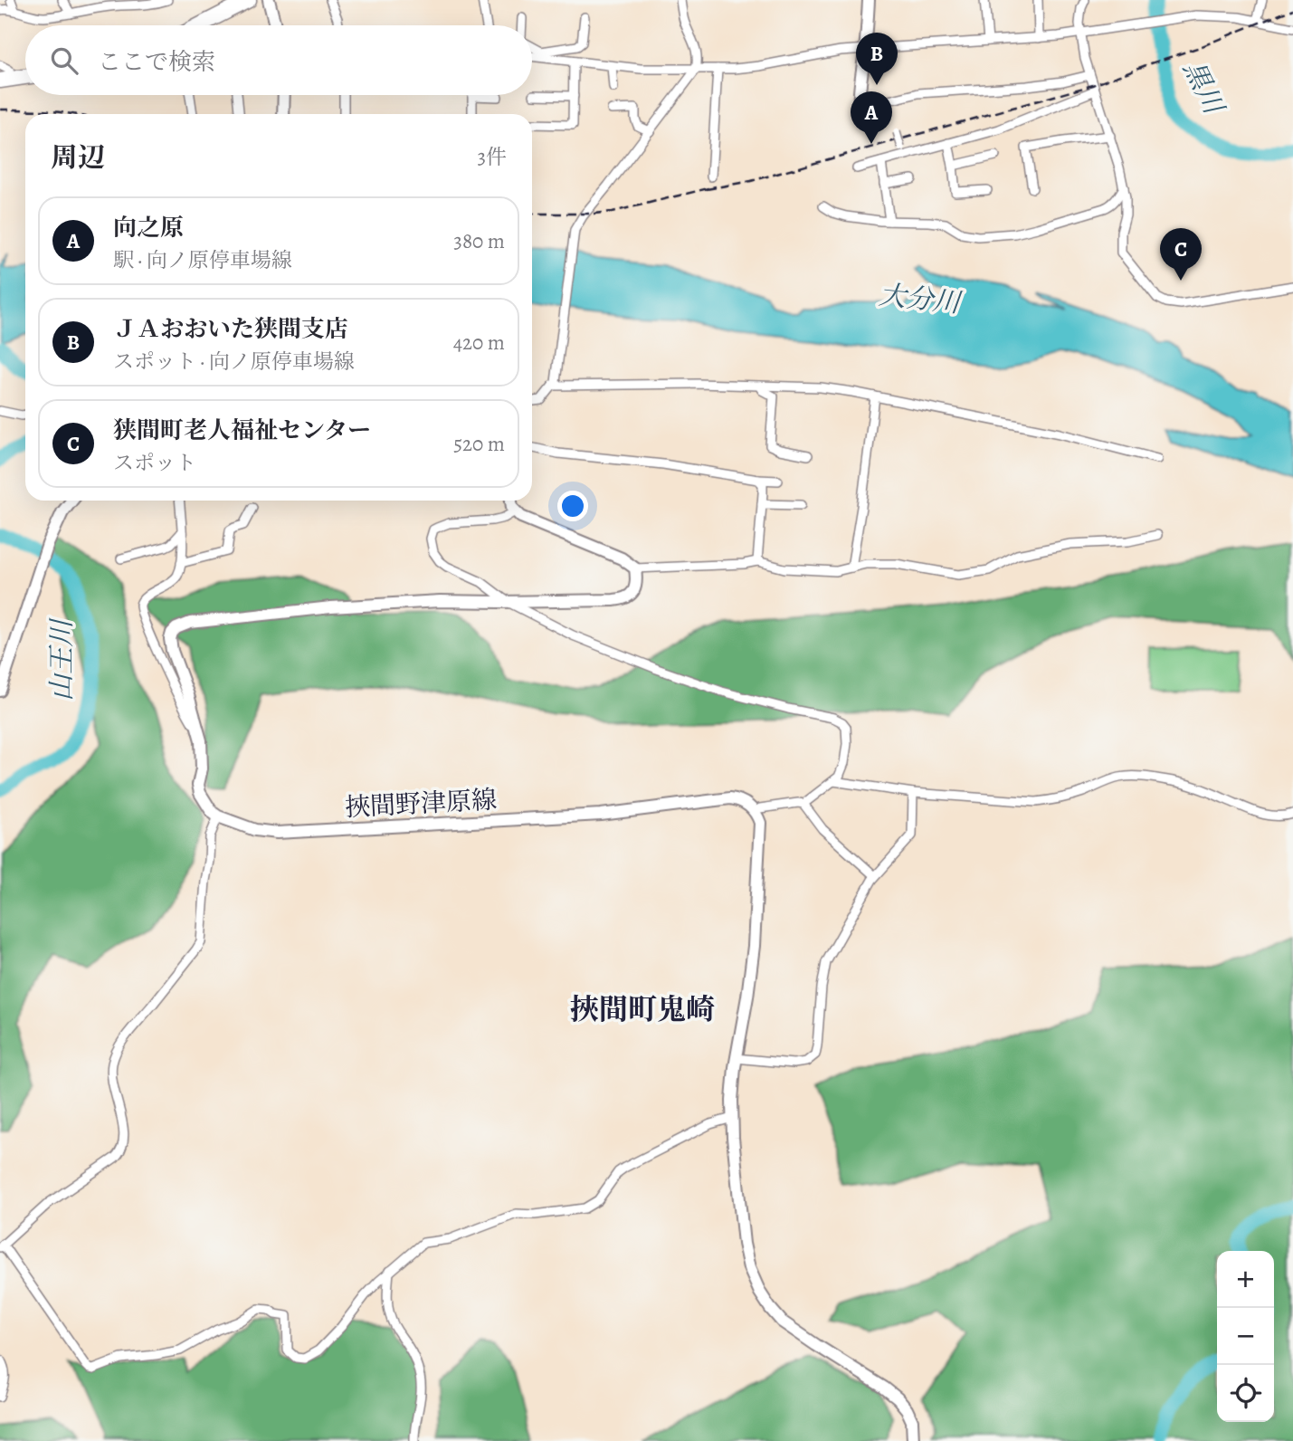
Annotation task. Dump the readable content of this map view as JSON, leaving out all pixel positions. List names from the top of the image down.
{
  "streets": {
    "main road": ["挾間野津原線"]
  },
  "districts": ["挾間町鬼崎"],
  "water": ["黒川", "大分川", "山王川"],
  "page": {
    "search": "ここで検索",
    "pins": ["B", "A", "C"],
    "heading": ["周辺", "3件"],
    "list": [
      {
        "mark": "A",
        "name": "向之原",
        "note": "駅 · 向ノ原停車場線",
        "value": "380 m"
      },
      {
        "mark": "B",
        "name": "ＪＡおおいた狭間支店",
        "note": "スポット · 向ノ原停車場線",
        "value": "420 m"
      },
      {
        "mark": "C",
        "name": "狭間町老人福祉センター",
        "note": "スポット",
        "value": "520 m"
      }
    ],
    "map_buttons": ["+", "−"]
  }
}
